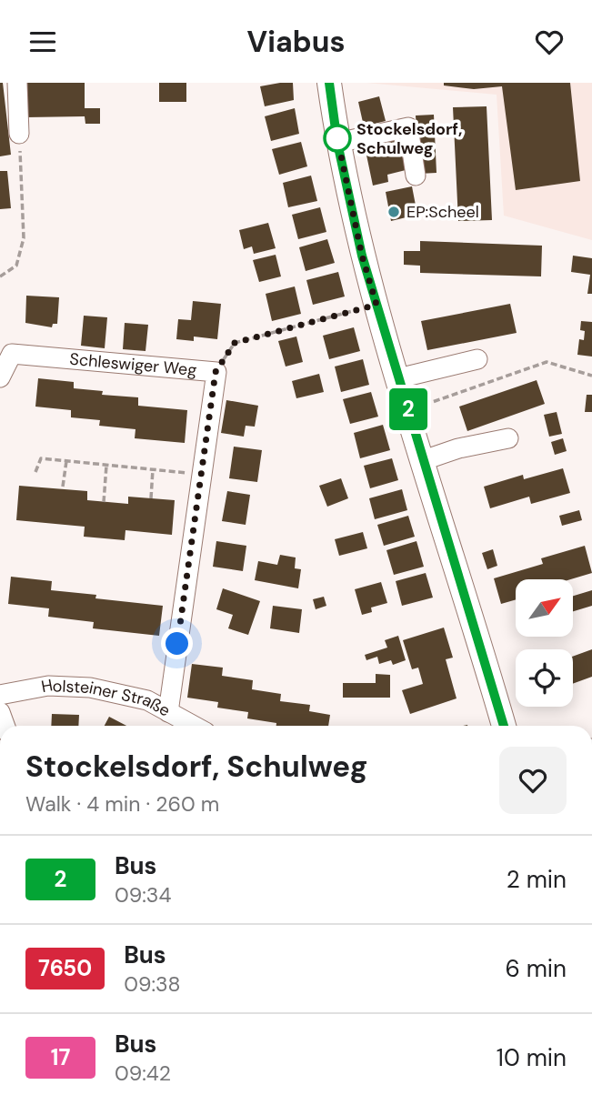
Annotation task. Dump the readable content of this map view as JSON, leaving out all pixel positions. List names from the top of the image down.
{
  "streets": {
    "street": ["Schleswiger Weg", "Holsteiner Straße"]
  },
  "crossings": [
    ["Schleswiger Weg", "Holsteiner Straße"]
  ],
  "places": ["Stockelsdorf, Schulweg", "EP:Scheel"],
  "lines": ["bus line 2"],
  "north": "top right",
  "page": {
    "header": "Viabus",
    "on_map": "2",
    "heading": ["Stockelsdorf, Schulweg", "Walk · 4 min · 260 m"],
    "list": [
      {
        "mark": "2",
        "name": "Bus",
        "note": "09:34",
        "value": "2 min"
      },
      {
        "mark": "7650",
        "name": "Bus",
        "note": "09:38",
        "value": "6 min"
      },
      {
        "mark": "17",
        "name": "Bus",
        "note": "09:42",
        "value": "10 min"
      }
    ]
  }
}
